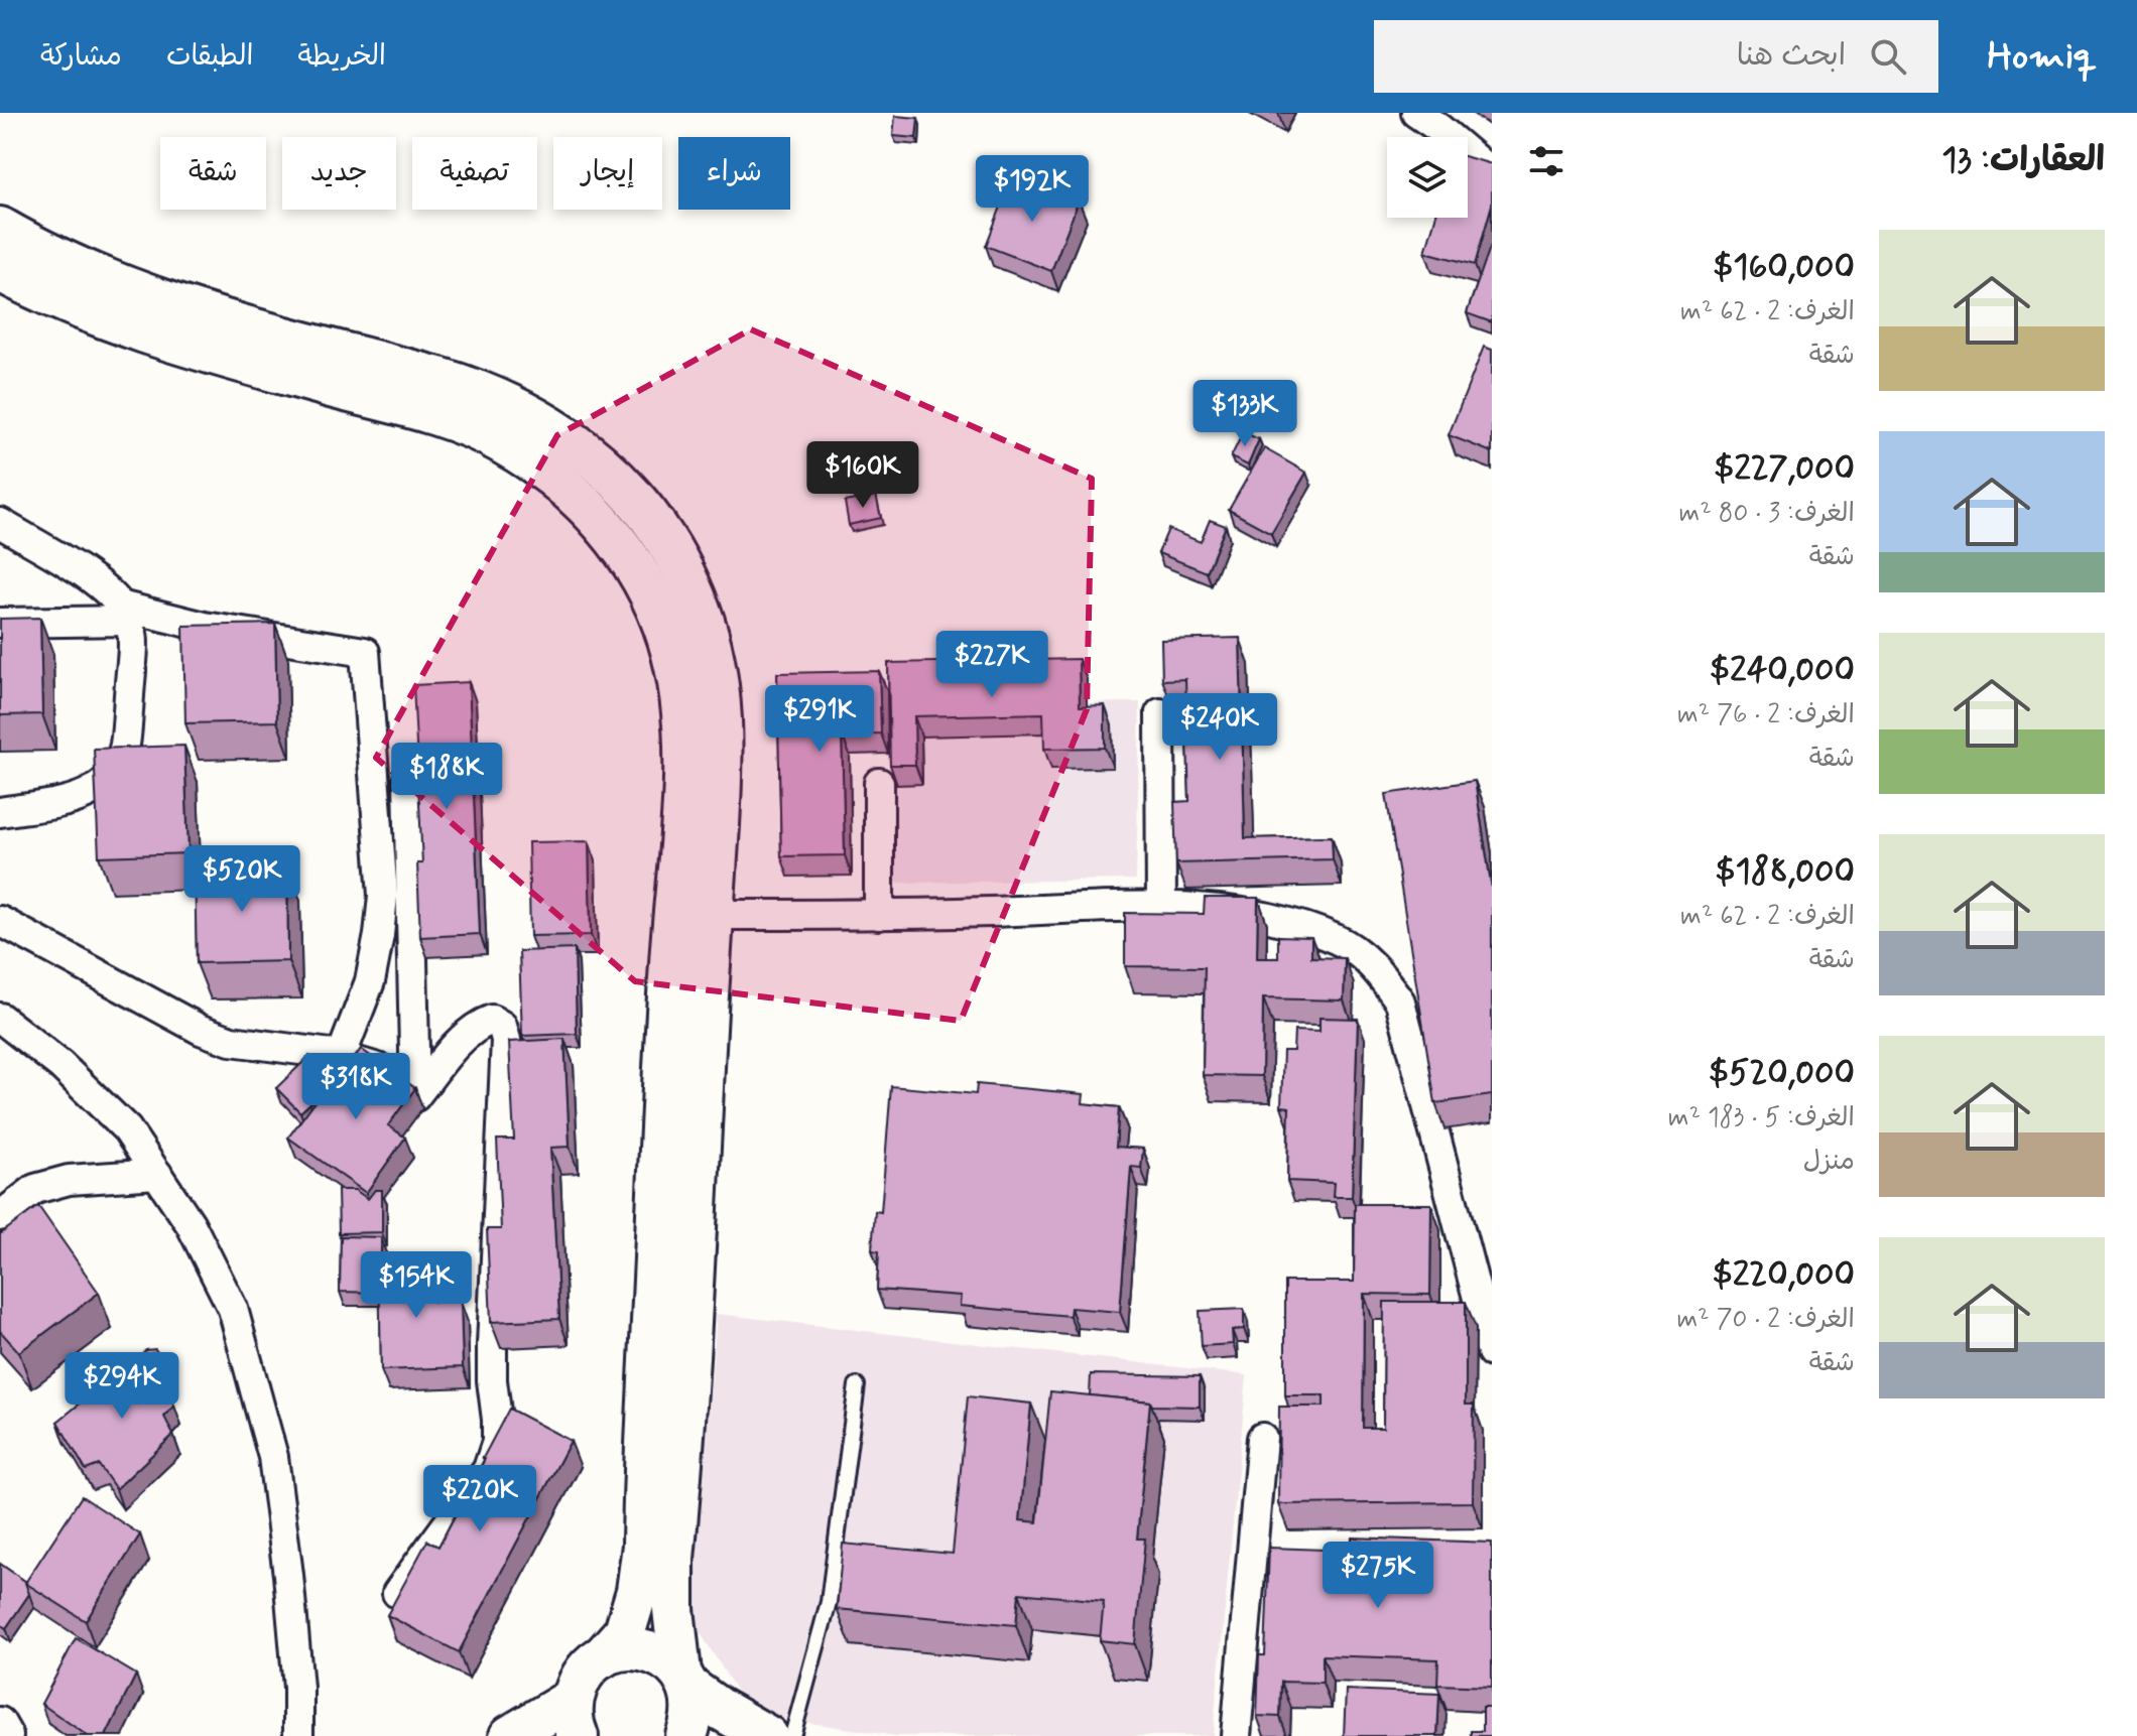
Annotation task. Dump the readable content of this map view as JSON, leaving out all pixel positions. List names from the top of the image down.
{
  "page": {
    "header": "Homiq",
    "search": "ابحث هنا",
    "nav": ["الخريطة", "الطبقات", "مشاركة"],
    "heading": "العقارات: 13",
    "chip": [
      "شراء",
      "إيجار",
      "تصفية",
      "جديد",
      "شقة"
    ],
    "price": [
      "$192K",
      "$133K",
      "$160K",
      "$227K",
      "$291K",
      "$240K",
      "$188K",
      "$520K",
      "$318K",
      "$154K",
      "$294K",
      "$220K",
      "$275K"
    ],
    "list": [
      {
        "name": "$160,000",
        "note": "الغرف: 2 · 62 m² · شقة"
      },
      {
        "name": "$227,000",
        "note": "الغرف: 3 · 80 m² · شقة"
      },
      {
        "name": "$240,000",
        "note": "الغرف: 2 · 76 m² · شقة"
      },
      {
        "name": "$188,000",
        "note": "الغرف: 2 · 62 m² · شقة"
      },
      {
        "name": "$520,000",
        "note": "الغرف: 5 · 183 m² · منزل"
      },
      {
        "name": "$220,000",
        "note": "الغرف: 2 · 70 m² · شقة"
      }
    ]
  }
}
